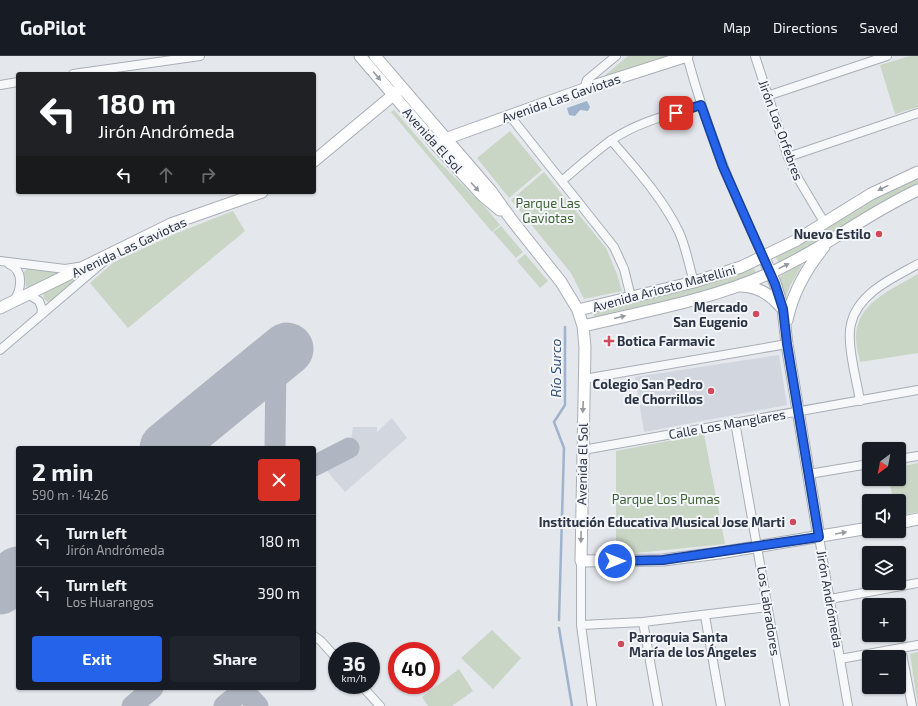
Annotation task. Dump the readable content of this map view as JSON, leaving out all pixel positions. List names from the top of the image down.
{
  "streets": {
    "street": [
      "Avenida Las Gaviotas",
      "Jirón Los Orfebres",
      "Avenida El Sol",
      "Avenida Ariosto Matellini",
      "Calle Los Manglares",
      "Jirón Andrómeda",
      "Los Labradores"
    ]
  },
  "crossings": [
    ["Avenida Las Gaviotas", "Avenida El Sol"],
    ["Avenida Las Gaviotas", "Jirón Andrómeda"],
    ["Jirón Los Orfebres", "Avenida Ariosto Matellini"],
    ["Avenida El Sol", "Avenida Ariosto Matellini"],
    ["Avenida El Sol", "Calle Los Manglares"],
    ["Avenida Ariosto Matellini", "Jirón Andrómeda"],
    ["Calle Los Manglares", "Jirón Andrómeda"],
    ["Calle Los Manglares", "Los Labradores"]
  ],
  "water": ["Río Surco"],
  "parks": ["Parque Las Gaviotas", "Parque Los Pumas"],
  "places": {
    "other": [
      "Nuevo Estilo",
      "Mercado San Eugenio",
      "Colegio San Pedro de Chorrillos",
      "Institución Educativa Musical Jose Marti",
      "Parroquia Santa María de los Ángeles"
    ],
    "health": ["Botica Farmavic"]
  },
  "north": "bottom left",
  "page": {
    "header": "GoPilot",
    "nav": ["Map", "Directions", "Saved"],
    "turn": ["180 m", "Jirón Andrómeda"],
    "map_buttons": ["+", "−"],
    "heading": ["2 min", "590 m · 14:26"],
    "list": [
      {
        "name": "Turn left",
        "note": "Jirón Andrómeda",
        "value": "180 m"
      },
      {
        "name": "Turn left",
        "note": "Los Huarangos",
        "value": "390 m"
      }
    ],
    "buttons": ["Exit", "Share"],
    "speed": "36 km/h",
    "limit": "40"
  }
}
